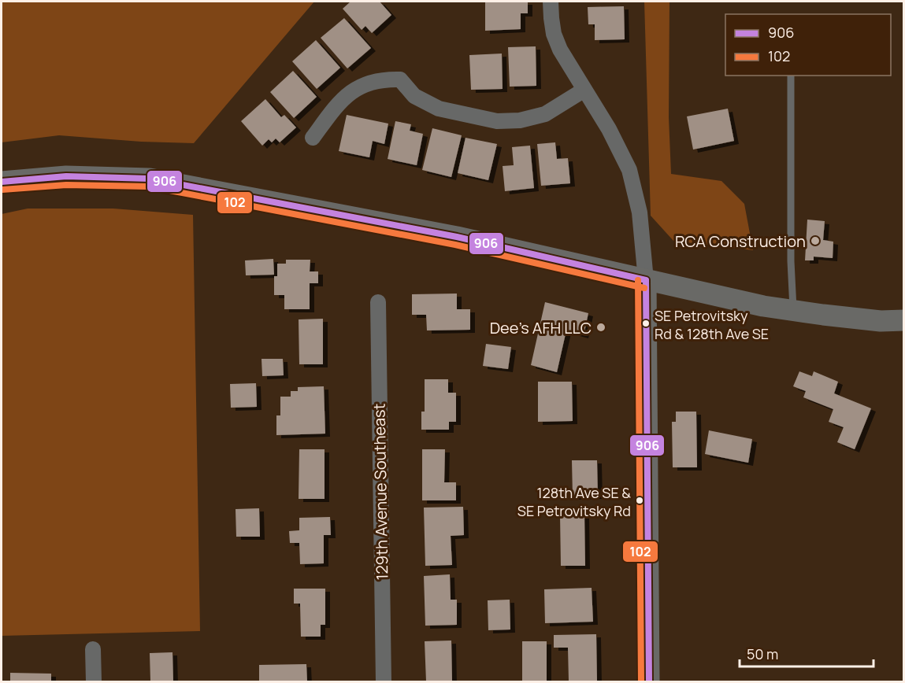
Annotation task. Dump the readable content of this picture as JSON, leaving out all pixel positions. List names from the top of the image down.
{
  "streets": {
    "street": ["129th Avenue Southeast"]
  },
  "places": [
    "RCA Construction",
    "SE Petrovitsky Rd & 128th Ave SE",
    "Dee's AFH LLC",
    "128th Ave SE & SE Petrovitsky Rd"
  ],
  "lines": ["transit line 906", "transit line 102"],
  "legend": ["906", "102"],
  "scale_bar": "50 m"
}
